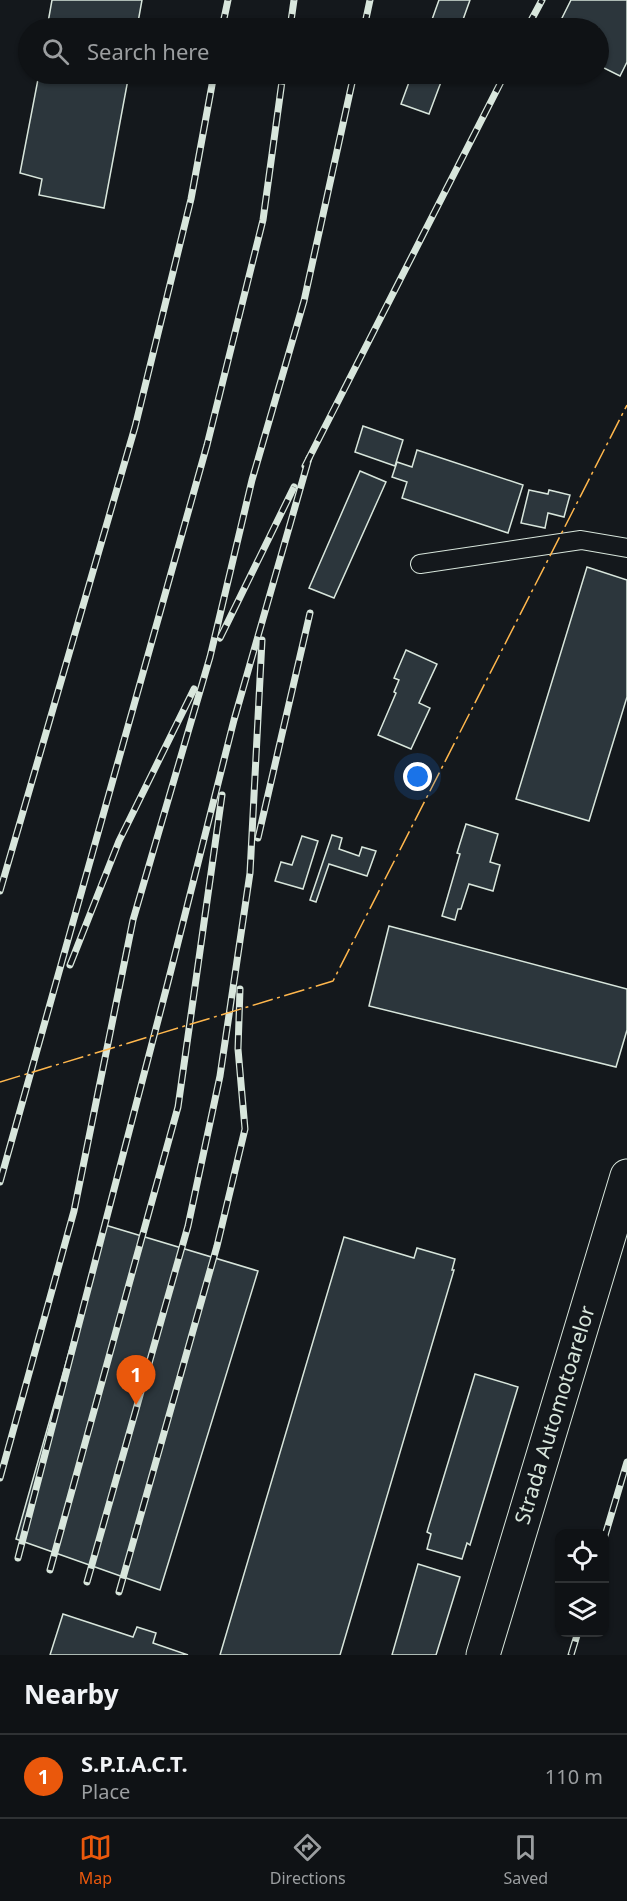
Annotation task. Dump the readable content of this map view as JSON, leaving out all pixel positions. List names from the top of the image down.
{
  "streets": {
    "street": ["Strada Automotoarelor"]
  },
  "page": {
    "search": "Search here",
    "pins": "1",
    "heading": "Nearby",
    "list": [
      {
        "mark": "1",
        "name": "S.P.I.A.C.T.",
        "note": "Place",
        "value": "110 m"
      }
    ],
    "nav": ["Map", "Directions", "Saved"]
  }
}
